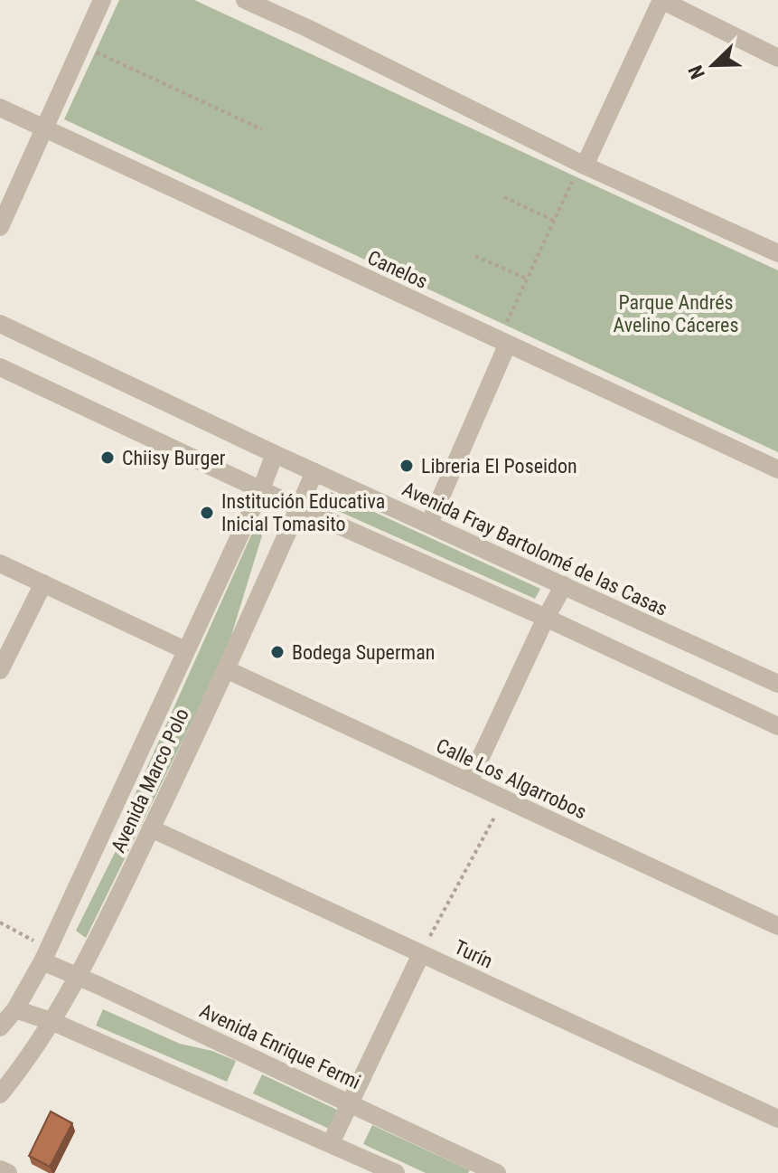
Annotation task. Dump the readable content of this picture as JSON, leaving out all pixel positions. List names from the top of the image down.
{
  "streets": {
    "street": [
      "Canelos",
      "Avenida Fray Bartolomé de las Casas",
      "Calle Los Algarrobos",
      "Avenida Marco Polo",
      "Turín",
      "Avenida Enrique Fermi"
    ]
  },
  "crossings": [
    ["Avenida Fray Bartolomé de las Casas", "Avenida Marco Polo"],
    ["Calle Los Algarrobos", "Avenida Marco Polo"],
    ["Avenida Marco Polo", "Turín"],
    ["Avenida Marco Polo", "Avenida Enrique Fermi"]
  ],
  "parks": ["Parque Andrés Avelino Cáceres"],
  "places": [
    "Chiisy Burger",
    "Libreria El Poseidon",
    "Institución Educativa Inicial Tomasito",
    "Bodega Superman"
  ],
  "north": "bottom left"
}
